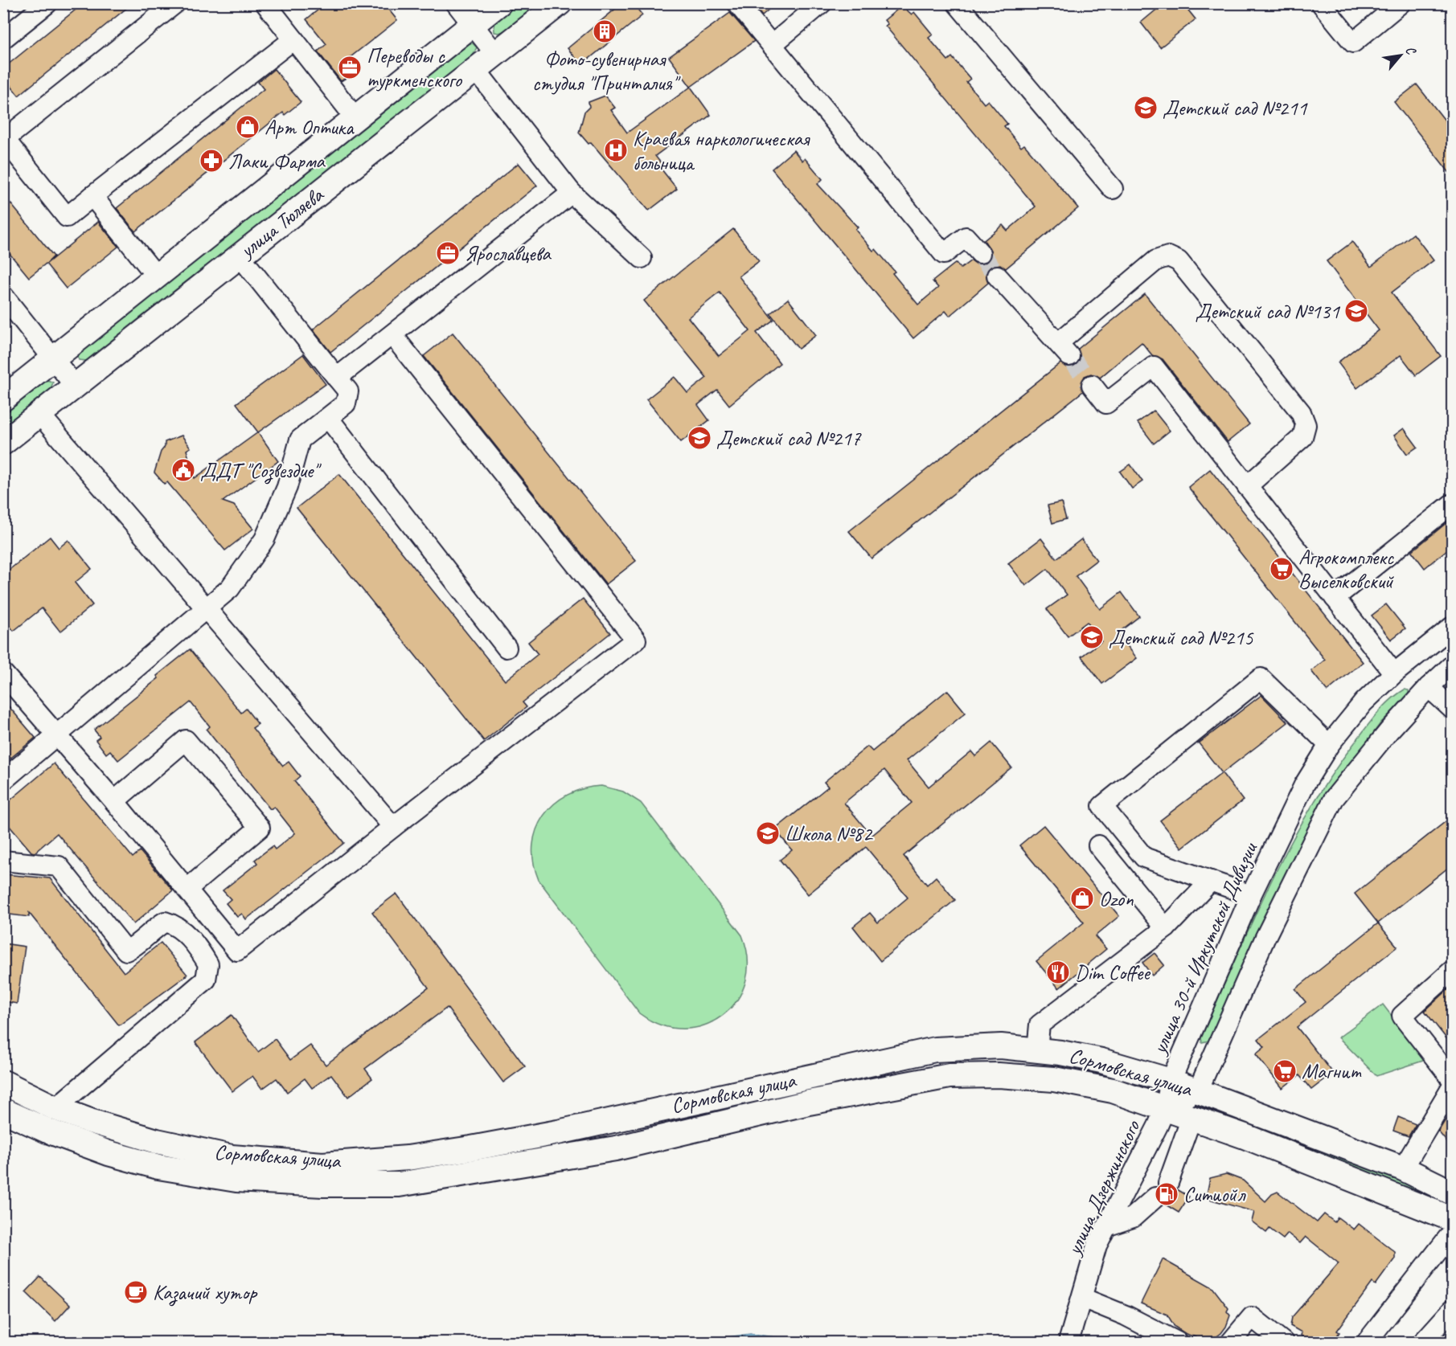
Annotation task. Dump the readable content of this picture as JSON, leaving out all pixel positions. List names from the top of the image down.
{
  "streets": {
    "main road": ["улица Тюляева", "Сормовская улица"],
    "street": ["улица 30-й Иркутской Дивизии", "улица Дзержинского"]
  },
  "crossings": [
    ["улица 30-й Иркутской Дивизии", "Сормовская улица"],
    ["улица 30-й Иркутской Дивизии", "улица Дзержинского"],
    ["Сормовская улица", "улица Дзержинского"]
  ],
  "places": {
    "building": ["Фото-сувенирная студия \"Принталия\""],
    "office": ["Переводы с туркменского", "Ярославцева"],
    "school or university": [
      "Детский сад №211",
      "Детский сад №131",
      "Детский сад №217",
      "Детский сад №215",
      "Школа №82"
    ],
    "shop": ["Арт Оптика", "Ozon"],
    "hospital": ["Краевая наркологическая больница"],
    "pharmacy": ["Лаки Фарма"],
    "public building": ["ДДТ \"Созвездие\""],
    "supermarket": ["Агрокомплекс Выселковский", "Магнит"],
    "restaurant": ["Dim Coffee"],
    "fuel station": ["Ситиойл"],
    "cafe": ["Казачий хутор"]
  },
  "north": "top right"
}
